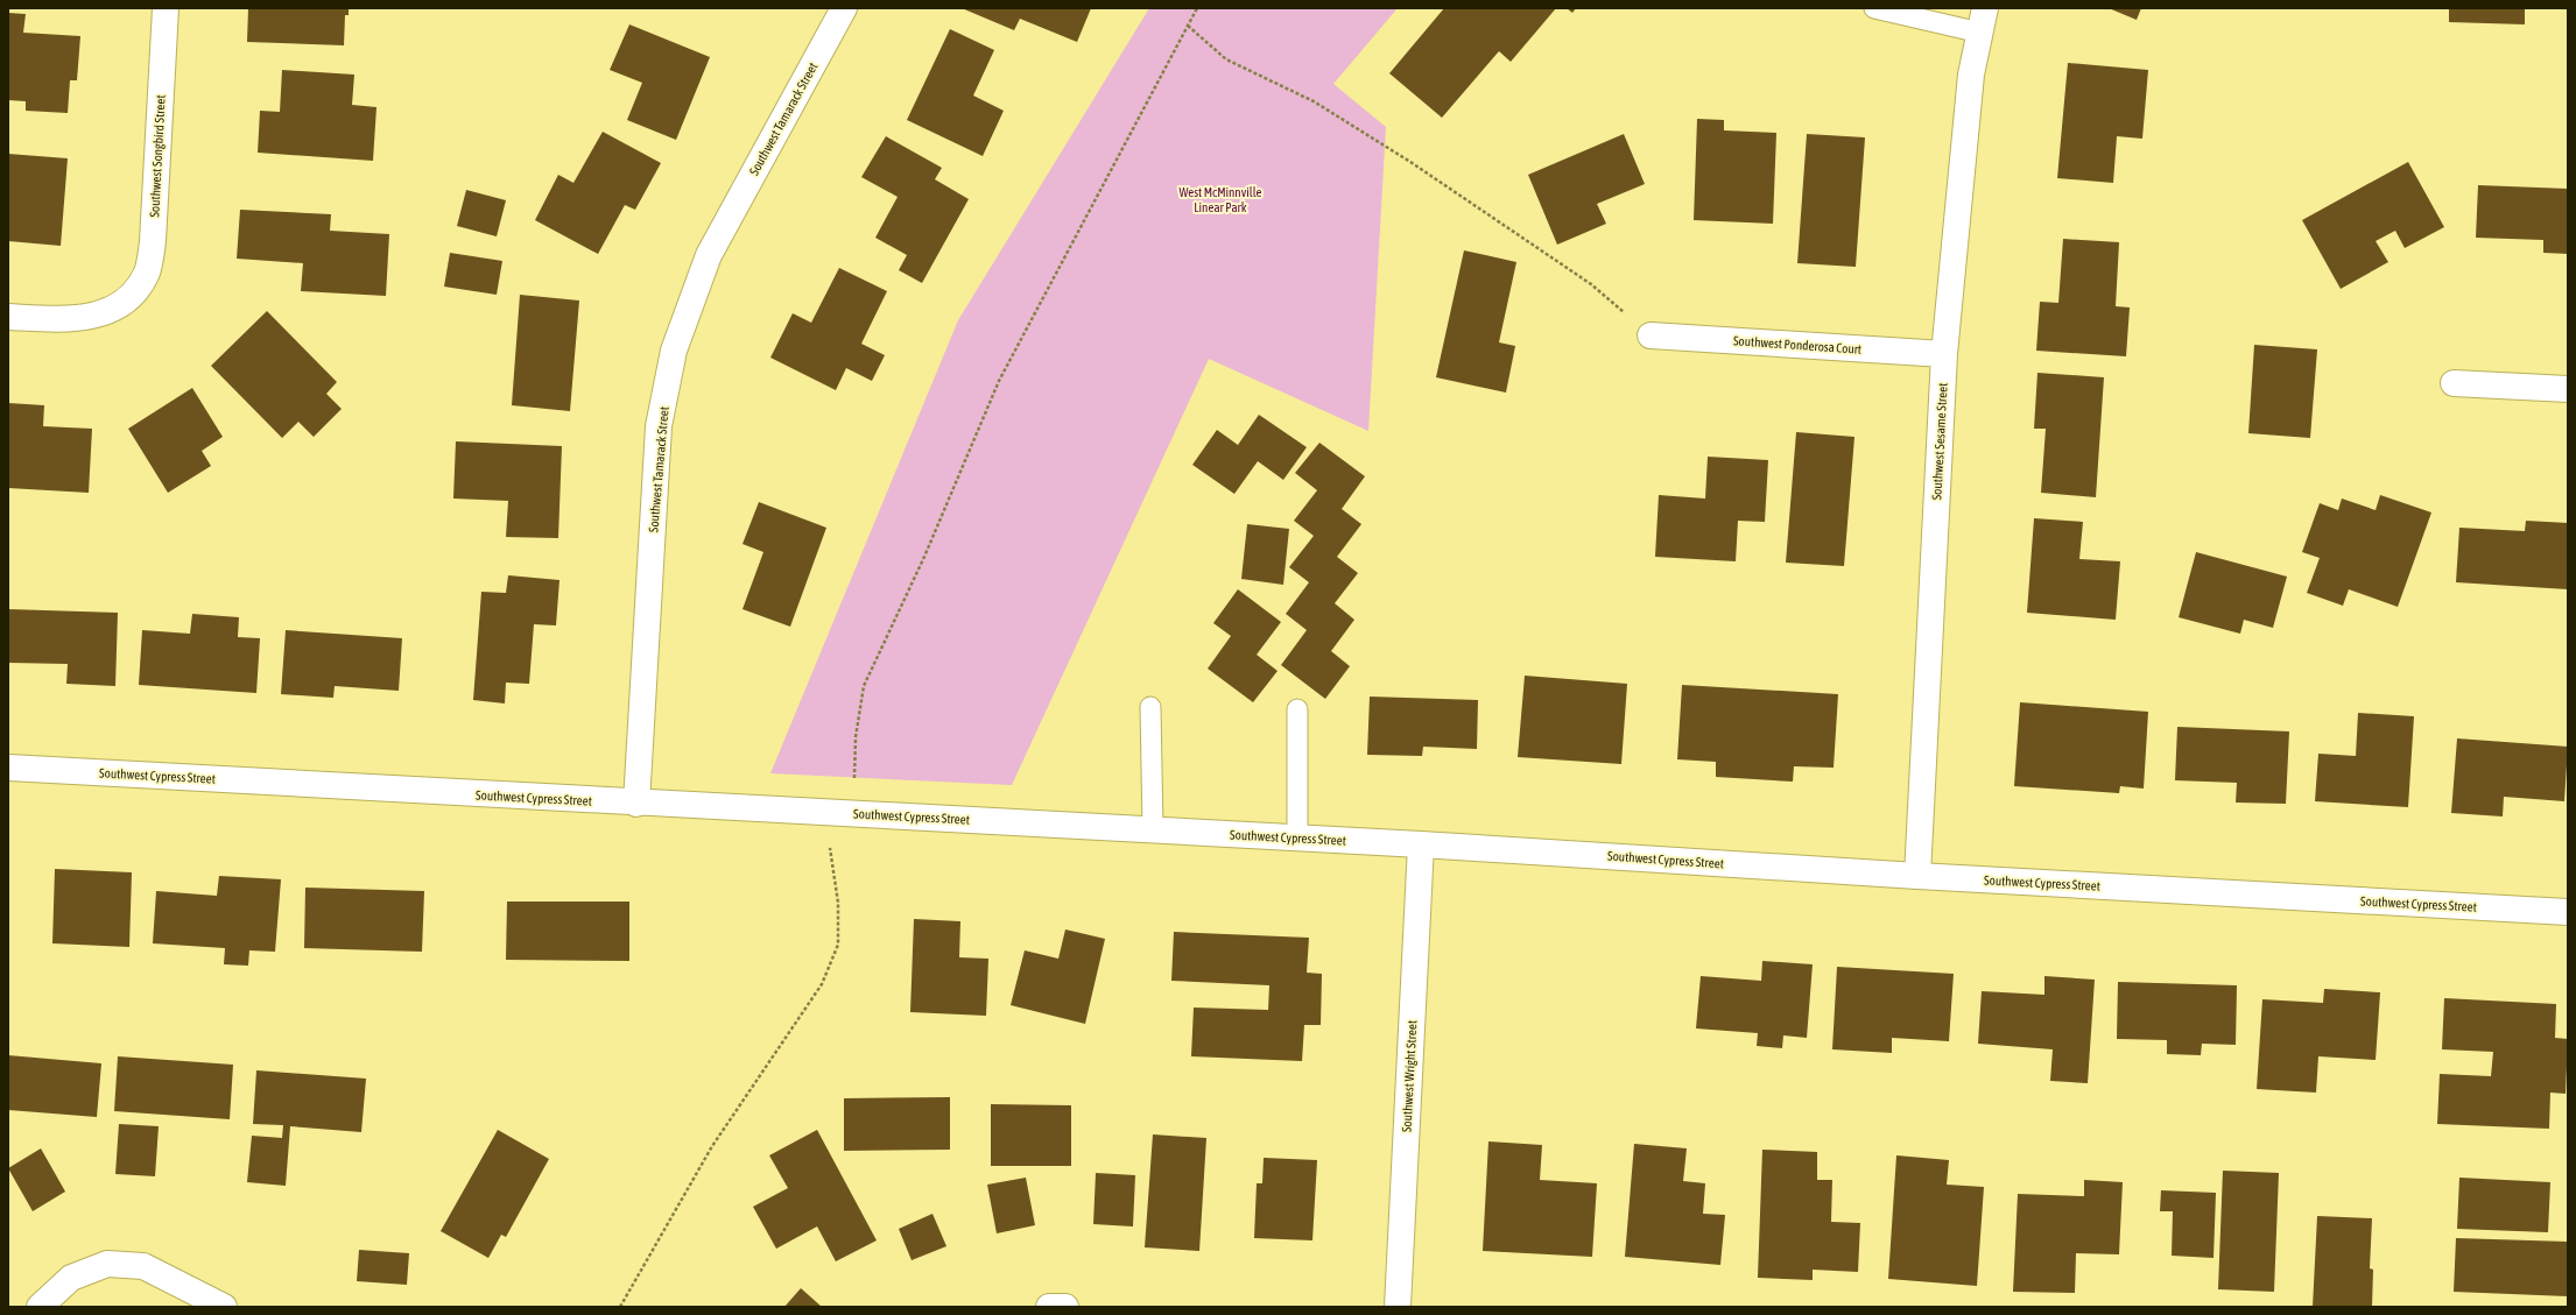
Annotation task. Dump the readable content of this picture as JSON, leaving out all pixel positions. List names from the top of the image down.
{
  "streets": {
    "street": [
      "Southwest Tamarack Street",
      "Southwest Songbird Street",
      "Southwest Ponderosa Court",
      "Southwest Sesame Street",
      "Southwest Cypress Street",
      "Southwest Wright Street"
    ]
  },
  "crossings": [
    ["Southwest Tamarack Street", "Southwest Cypress Street"],
    ["Southwest Ponderosa Court", "Southwest Sesame Street"],
    ["Southwest Sesame Street", "Southwest Cypress Street"],
    ["Southwest Cypress Street", "Southwest Wright Street"]
  ],
  "parks": ["West McMinnville Linear Park"]
}
